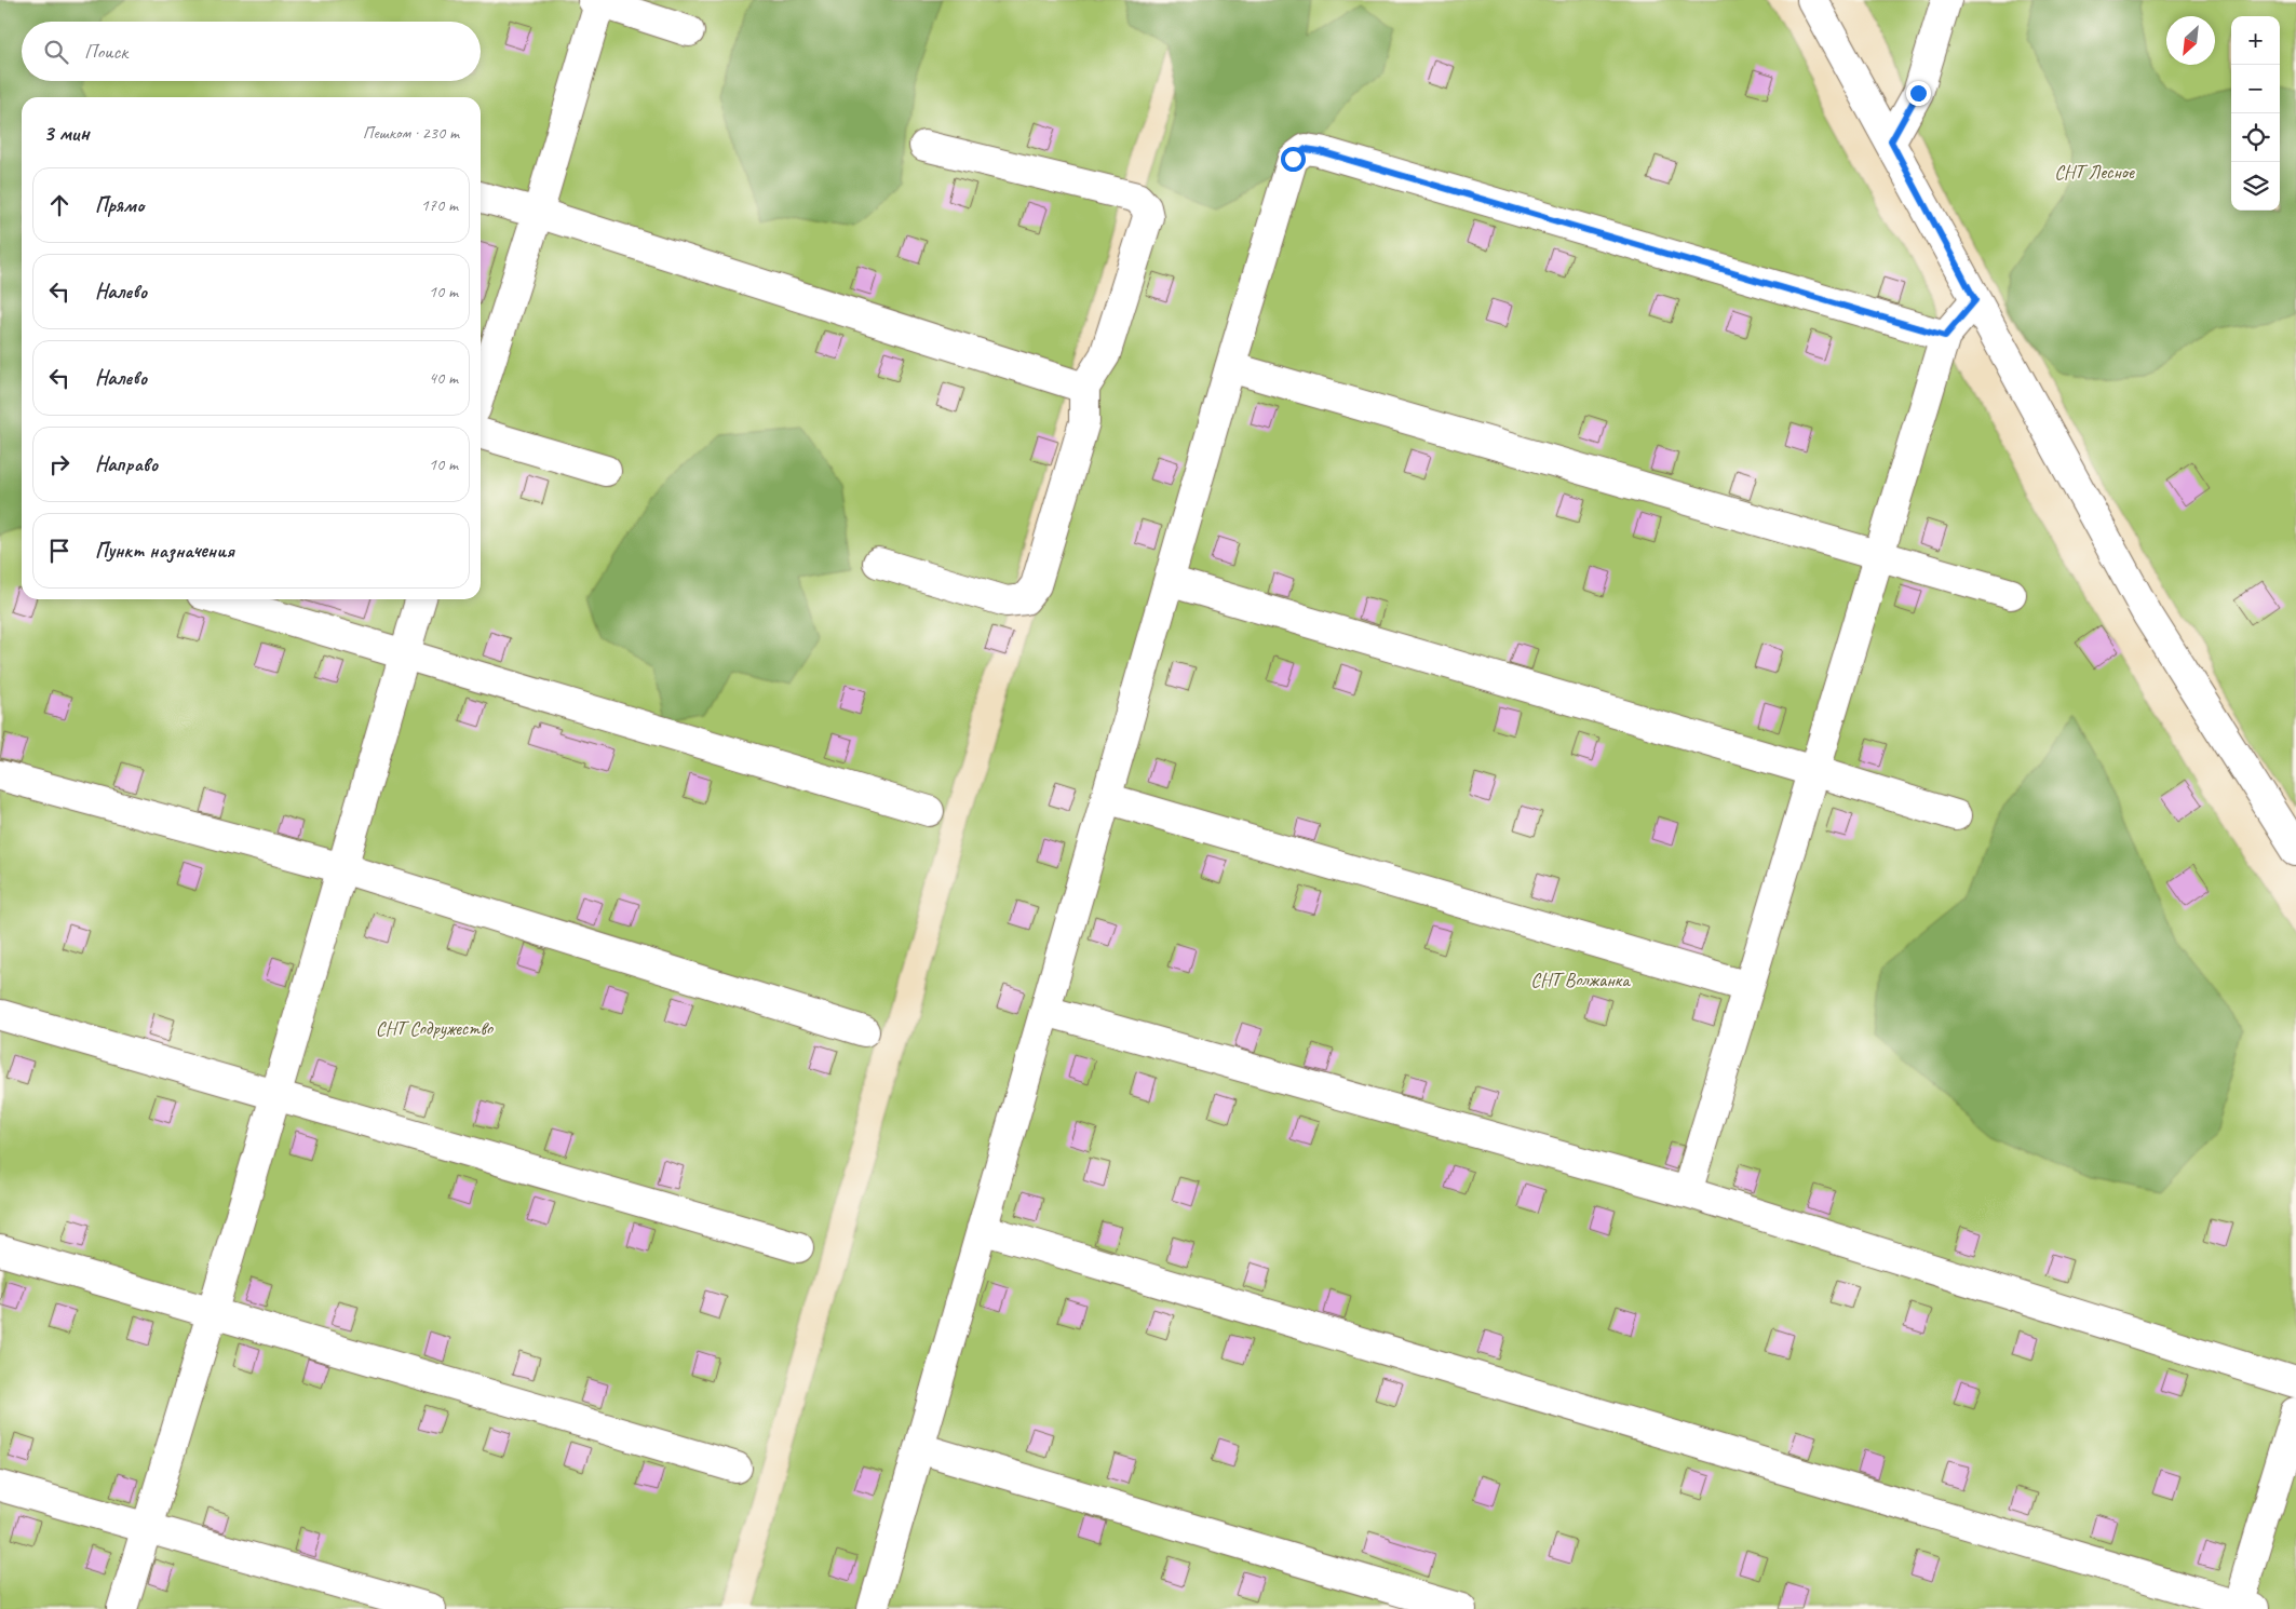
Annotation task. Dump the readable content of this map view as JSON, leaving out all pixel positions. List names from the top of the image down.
{
  "parks": ["СНТ Лесное", "СНТ Волжанка", "СНТ Содружество"],
  "north": "bottom left",
  "page": {
    "map_buttons": ["+", "−"],
    "search": "Поиск",
    "heading": ["3 мин", "Пешком · 230 m"],
    "list": [
      ["Прямо", "170 m"],
      ["Налево", "10 m"],
      ["Налево", "40 m"],
      ["Направо", "10 m"],
      "Пункт назначения"
    ]
  }
}
